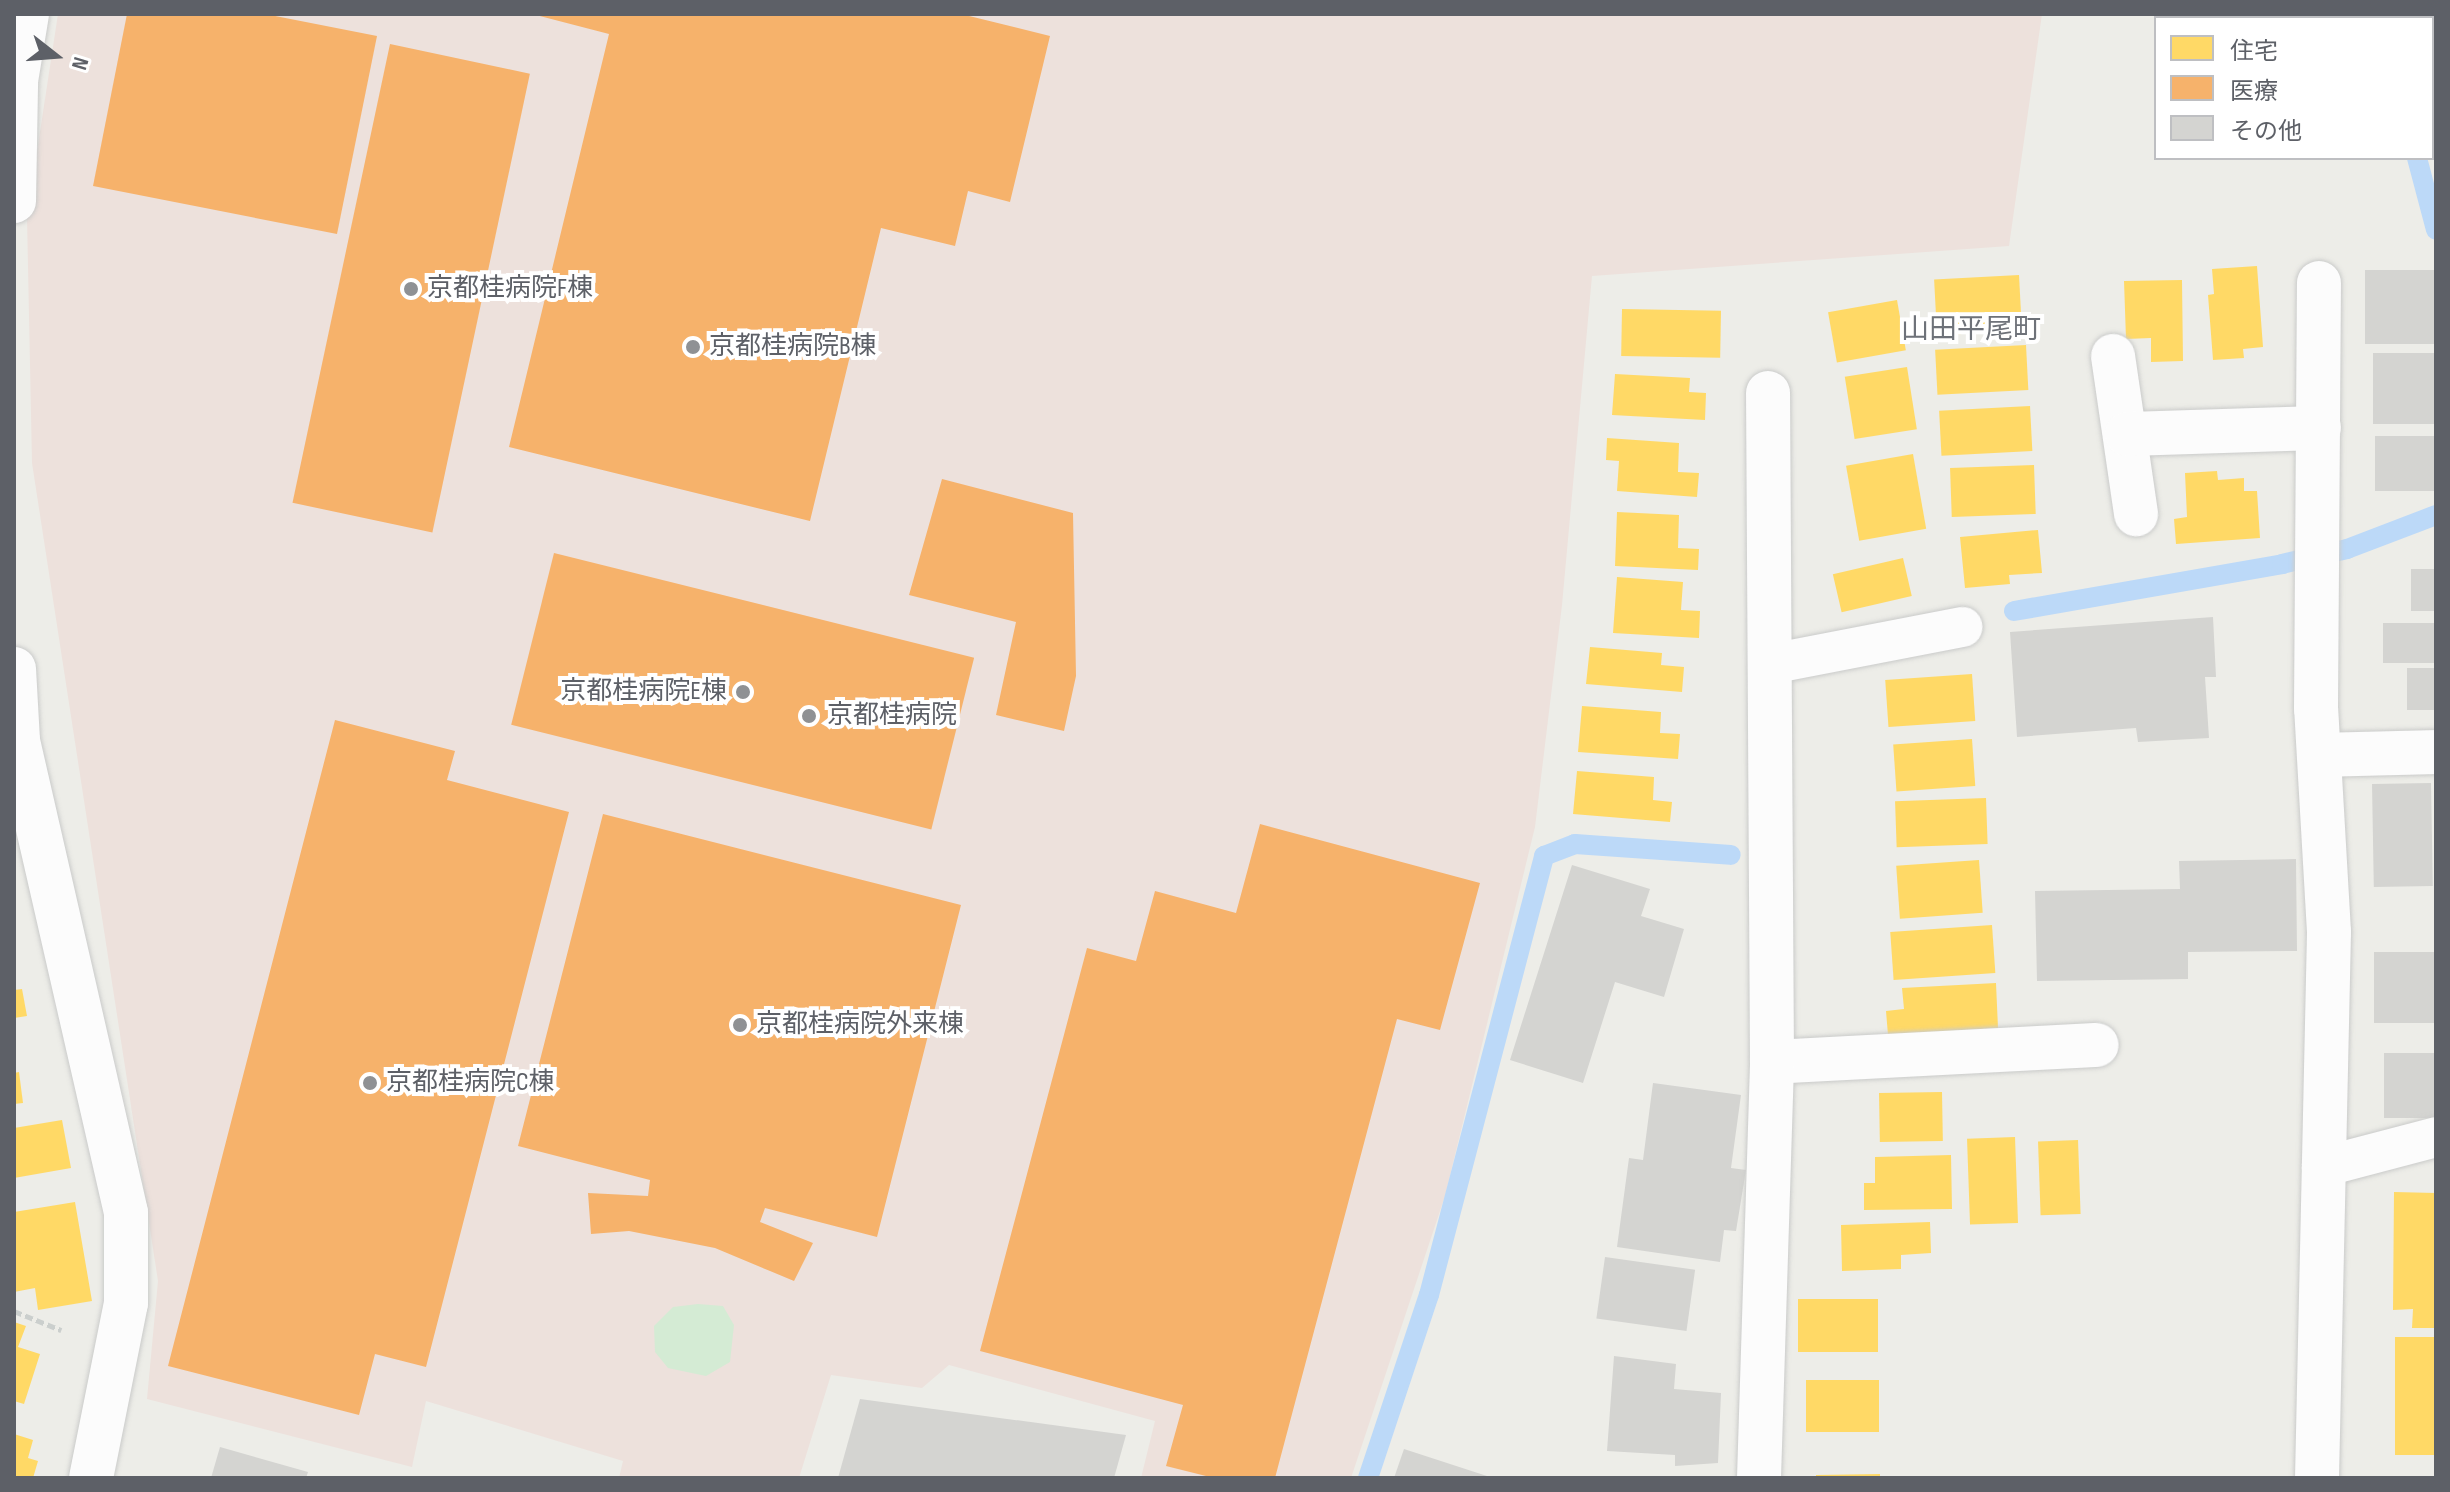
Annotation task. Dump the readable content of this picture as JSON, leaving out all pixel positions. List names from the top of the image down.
{
  "districts": ["山田平尾町"],
  "places": [
    "京都桂病院F棟",
    "京都桂病院B棟",
    "京都桂病院E棟",
    "京都桂病院",
    "京都桂病院外来棟",
    "京都桂病院C棟"
  ],
  "legend": ["住宅", "医療", "その他"],
  "north": "right"
}
